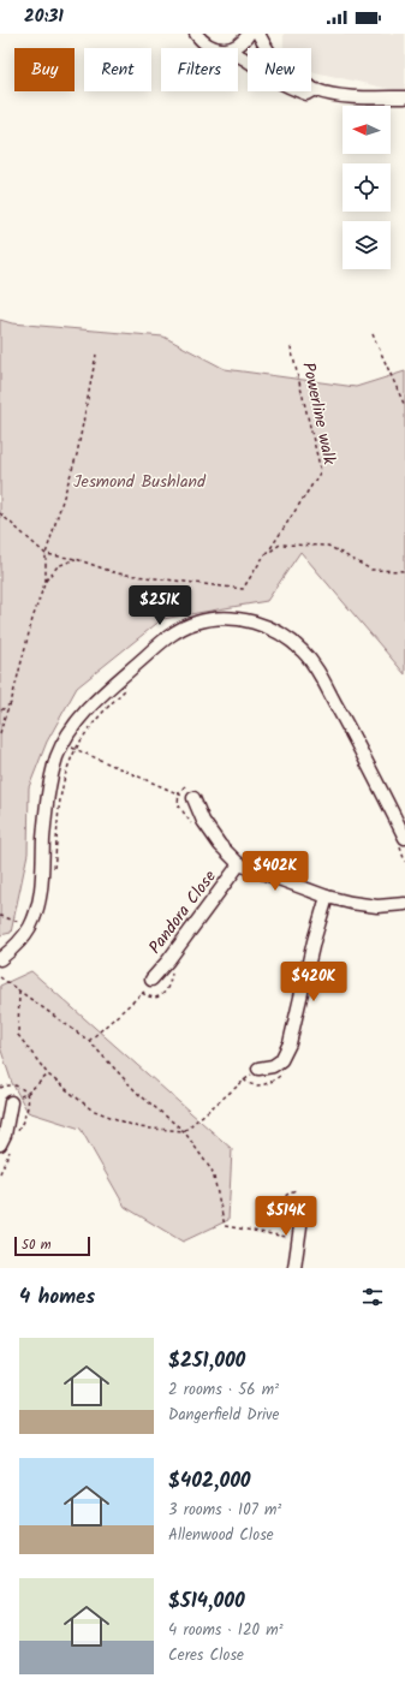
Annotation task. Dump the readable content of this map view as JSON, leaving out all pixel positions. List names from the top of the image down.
{
  "streets": {
    "street": ["Pandora Close"],
    "path": ["Powerline walk"]
  },
  "parks": ["Jesmond Bushland"],
  "scale_bar": "50 m",
  "north": "left",
  "page": {
    "status": "20:31",
    "chip": [
      "Buy",
      "Rent",
      "Filters",
      "New"
    ],
    "price": [
      "$251K",
      "$402K",
      "$420K",
      "$514K"
    ],
    "scale": "50 m",
    "heading": "4 homes",
    "list": [
      {
        "name": "$251,000",
        "note": "2 rooms · 56 m² · Dangerfield Drive"
      },
      {
        "name": "$402,000",
        "note": "3 rooms · 107 m² · Allenwood Close"
      },
      {
        "name": "$514,000",
        "note": "4 rooms · 120 m² · Ceres Close"
      }
    ]
  }
}
